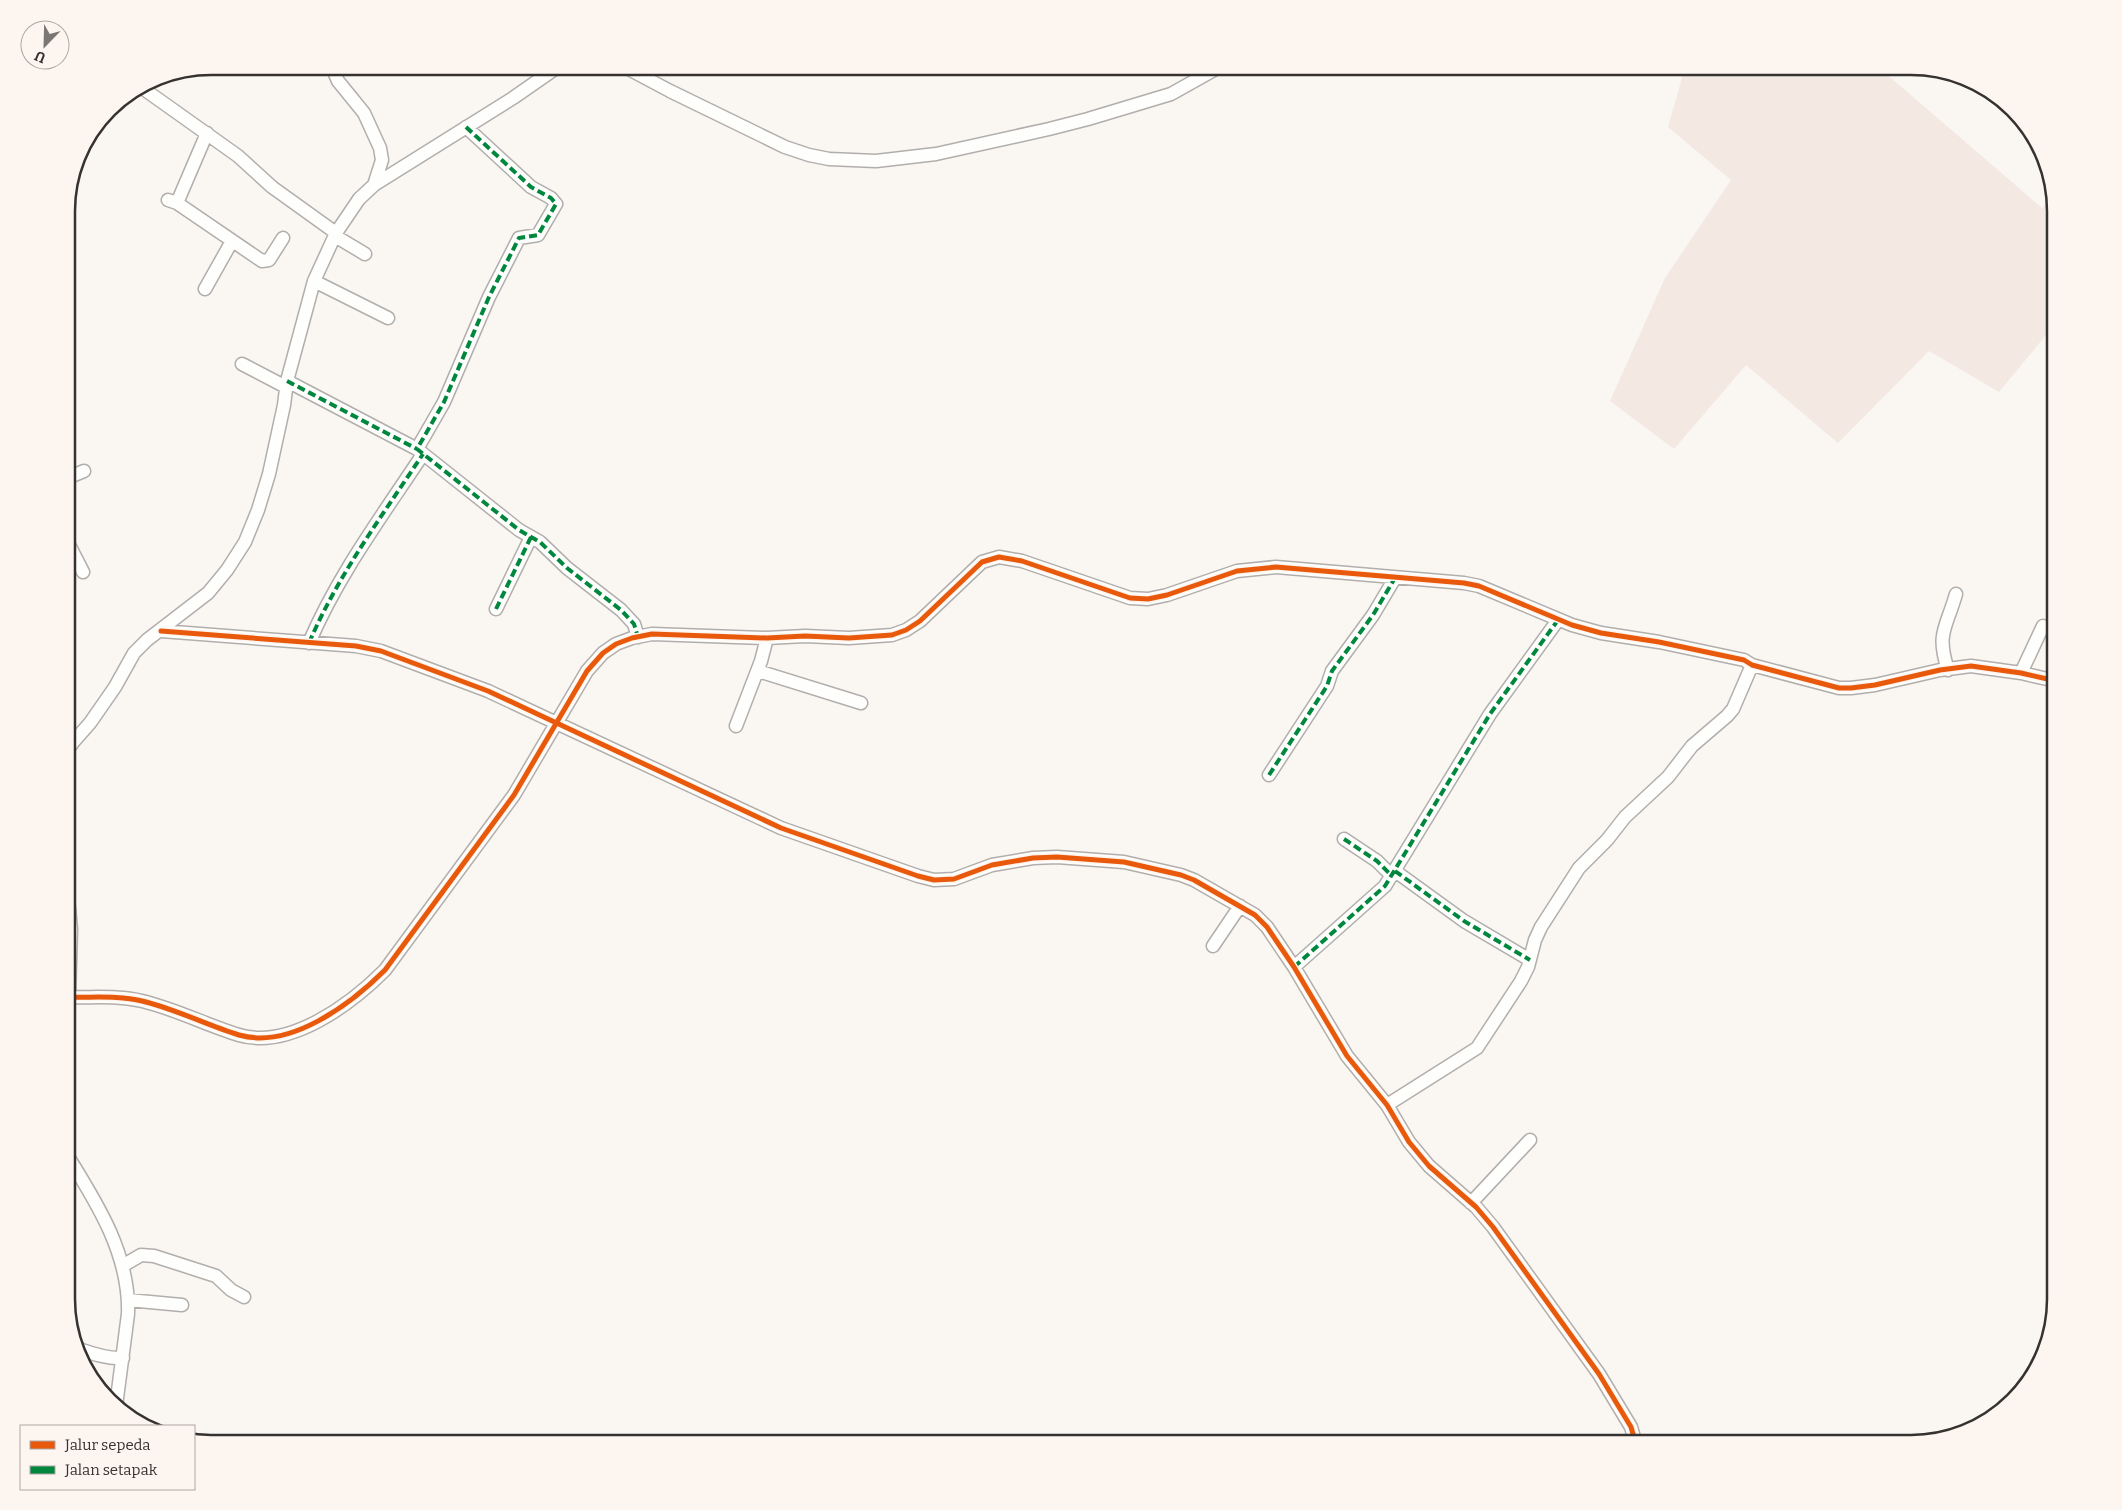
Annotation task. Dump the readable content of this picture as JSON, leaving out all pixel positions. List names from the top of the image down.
{
  "legend": ["Jalur sepeda", "Jalan setapak"],
  "north": "bottom left"
}
